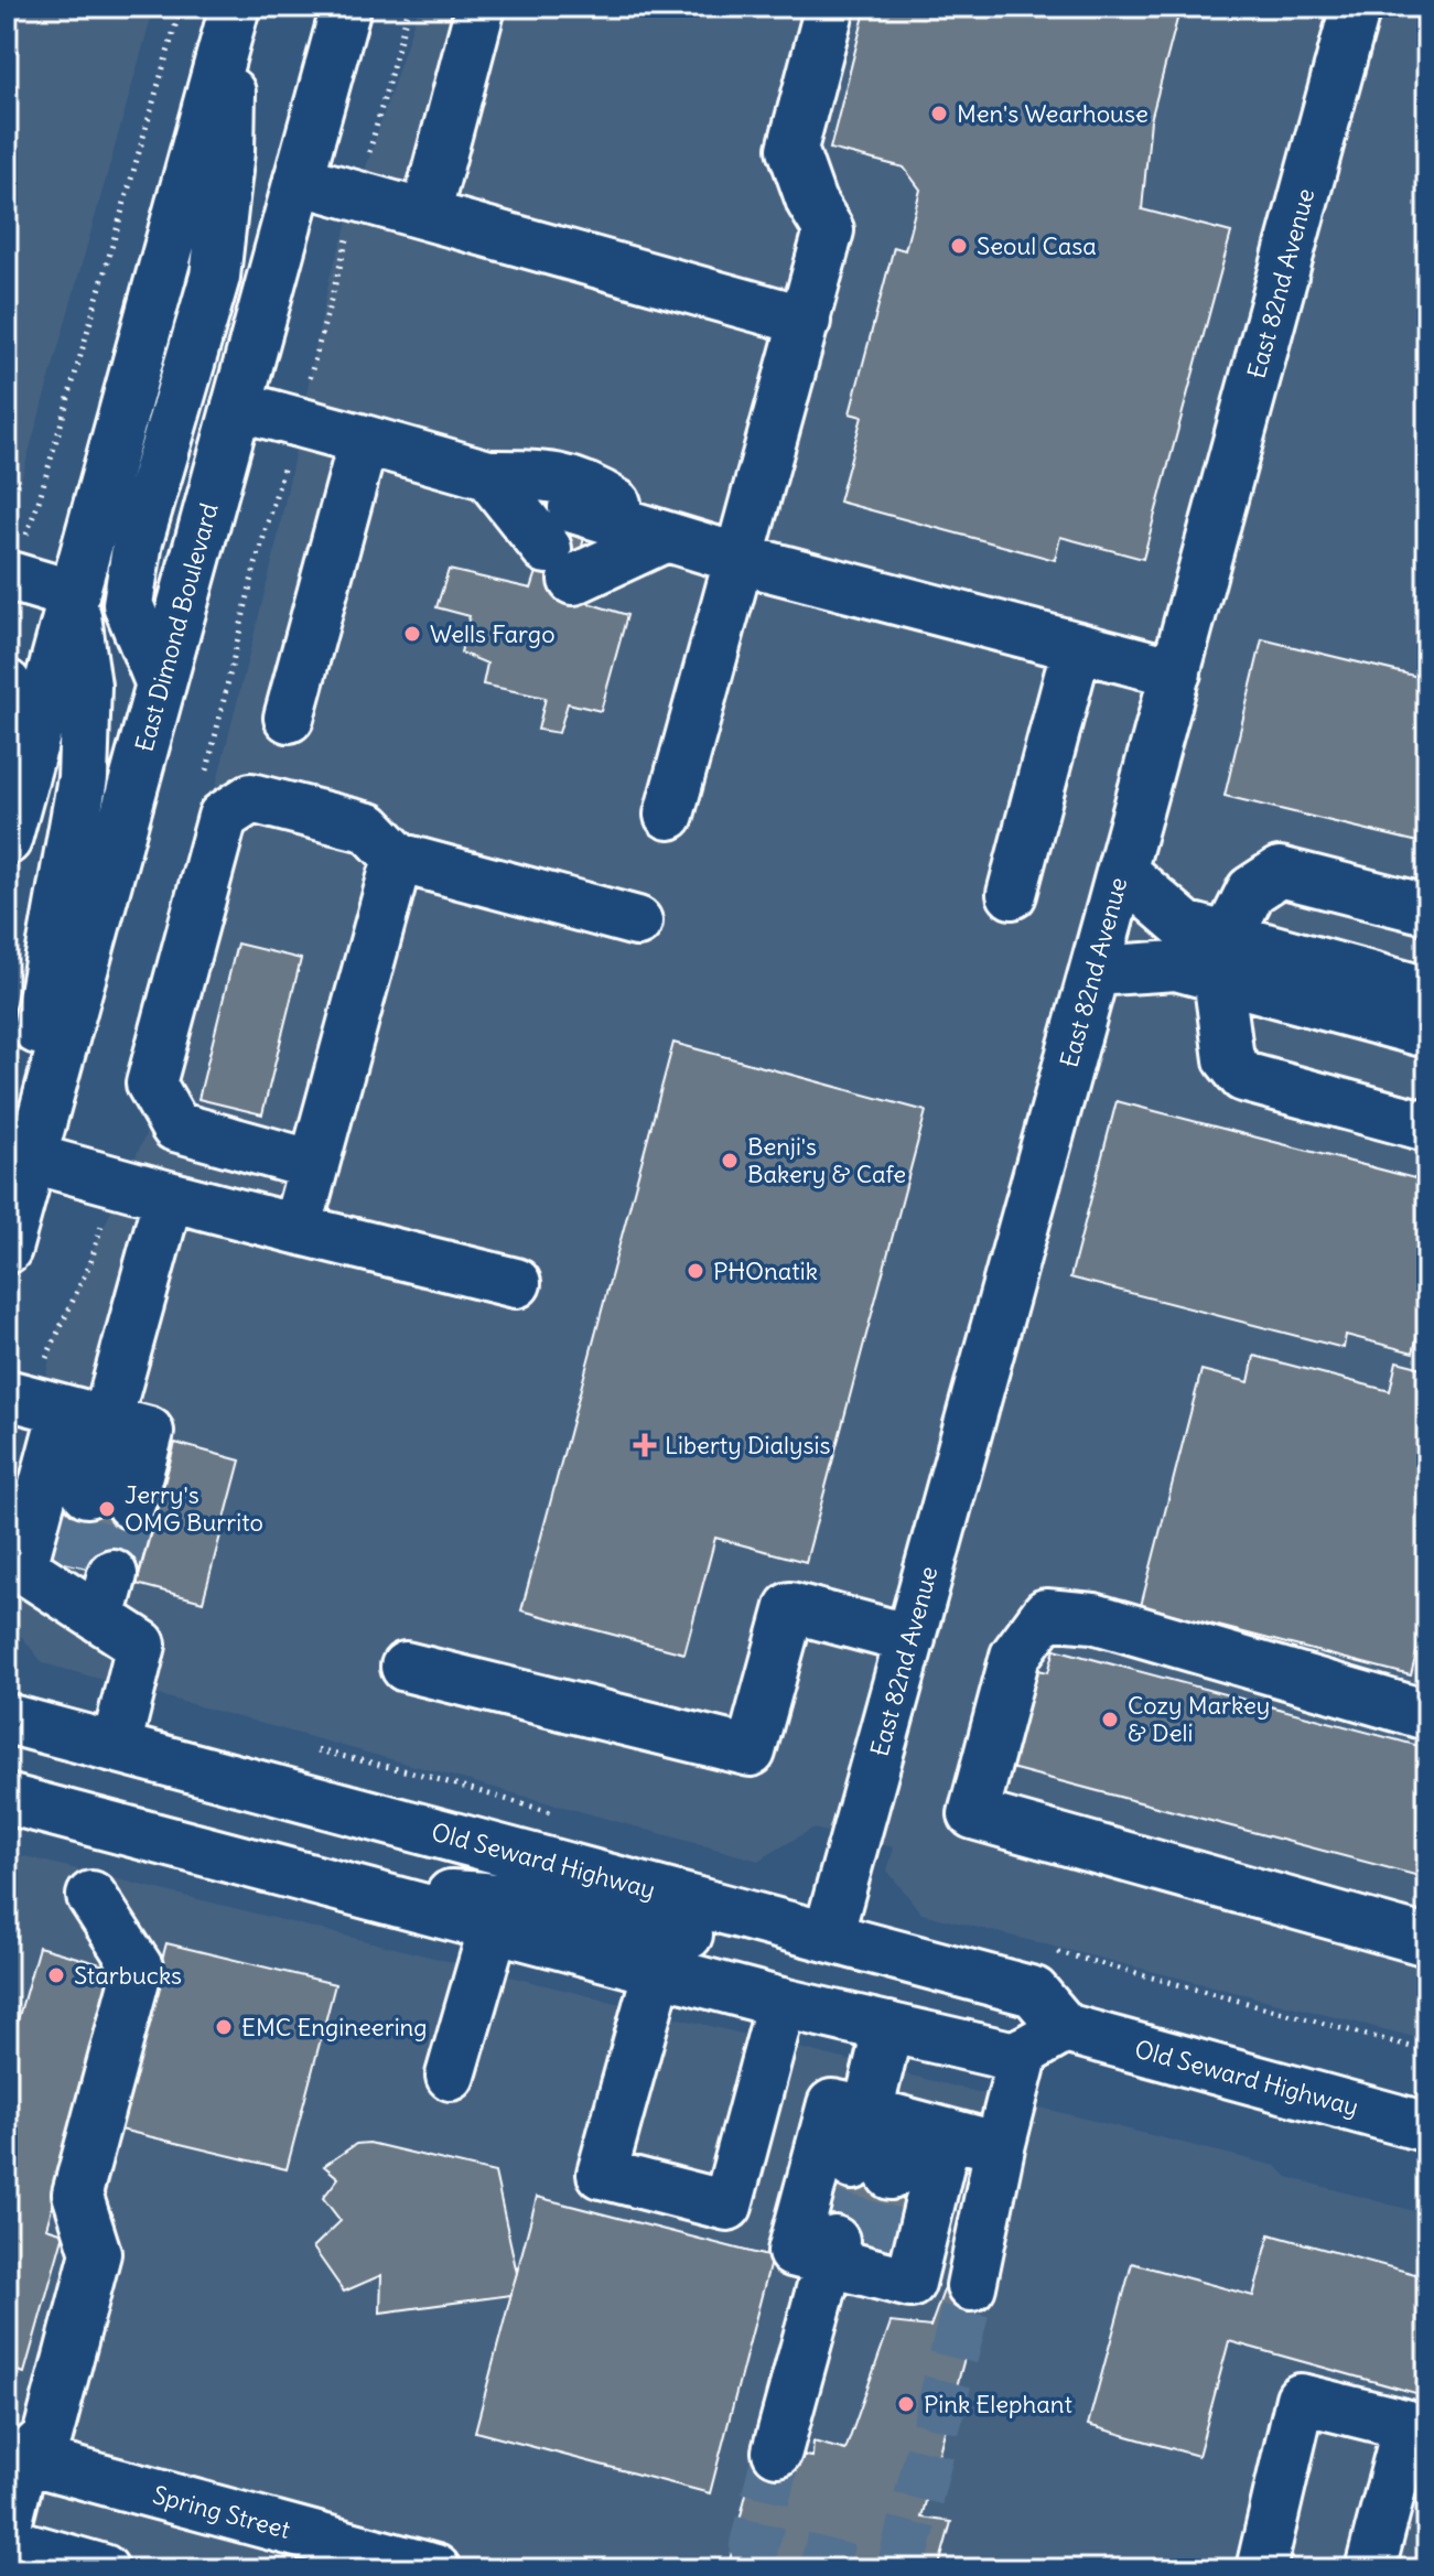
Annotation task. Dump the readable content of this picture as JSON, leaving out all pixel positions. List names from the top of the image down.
{
  "streets": {
    "main road": [
      "East 82nd Avenue",
      "East Dimond Boulevard",
      "Old Seward Highway",
      "Spring Street"
    ]
  },
  "crossings": [
    ["East 82nd Avenue", "Old Seward Highway"]
  ],
  "places": {
    "other": [
      "Men's Wearhouse",
      "Seoul Casa",
      "Wells Fargo",
      "Benji's Bakery & Cafe",
      "PHOnatik",
      "Jerry's OMG Burrito",
      "Cozy Markey & Deli",
      "Starbucks",
      "EMC Engineering",
      "Pink Elephant"
    ],
    "health": ["Liberty Dialysis"]
  }
}
